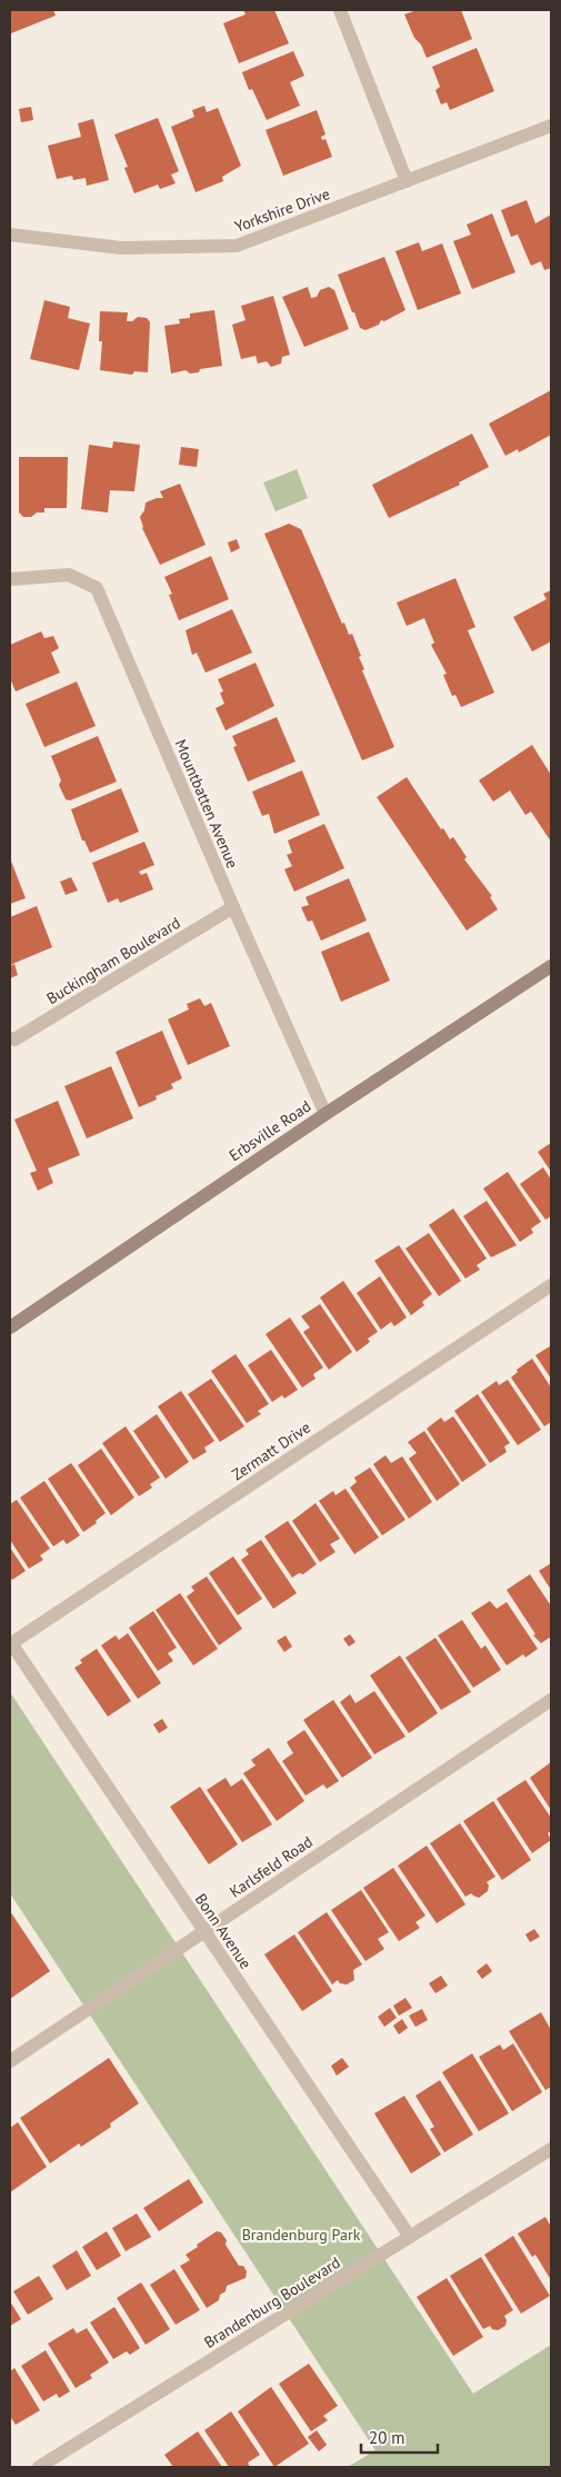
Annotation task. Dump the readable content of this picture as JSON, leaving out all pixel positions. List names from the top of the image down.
{
  "streets": {
    "main road": ["Erbsville Road"],
    "street": [
      "Yorkshire Drive",
      "Mountbatten Avenue",
      "Buckingham Boulevard",
      "Zermatt Drive",
      "Karlsfeld Road",
      "Bonn Avenue",
      "Brandenburg Boulevard"
    ]
  },
  "crossings": [
    ["Mountbatten Avenue", "Buckingham Boulevard"],
    ["Mountbatten Avenue", "Erbsville Road"],
    ["Zermatt Drive", "Bonn Avenue"],
    ["Karlsfeld Road", "Bonn Avenue"],
    ["Bonn Avenue", "Brandenburg Boulevard"]
  ],
  "parks": ["Brandenburg Park"],
  "scale_bar": "20 m"
}
